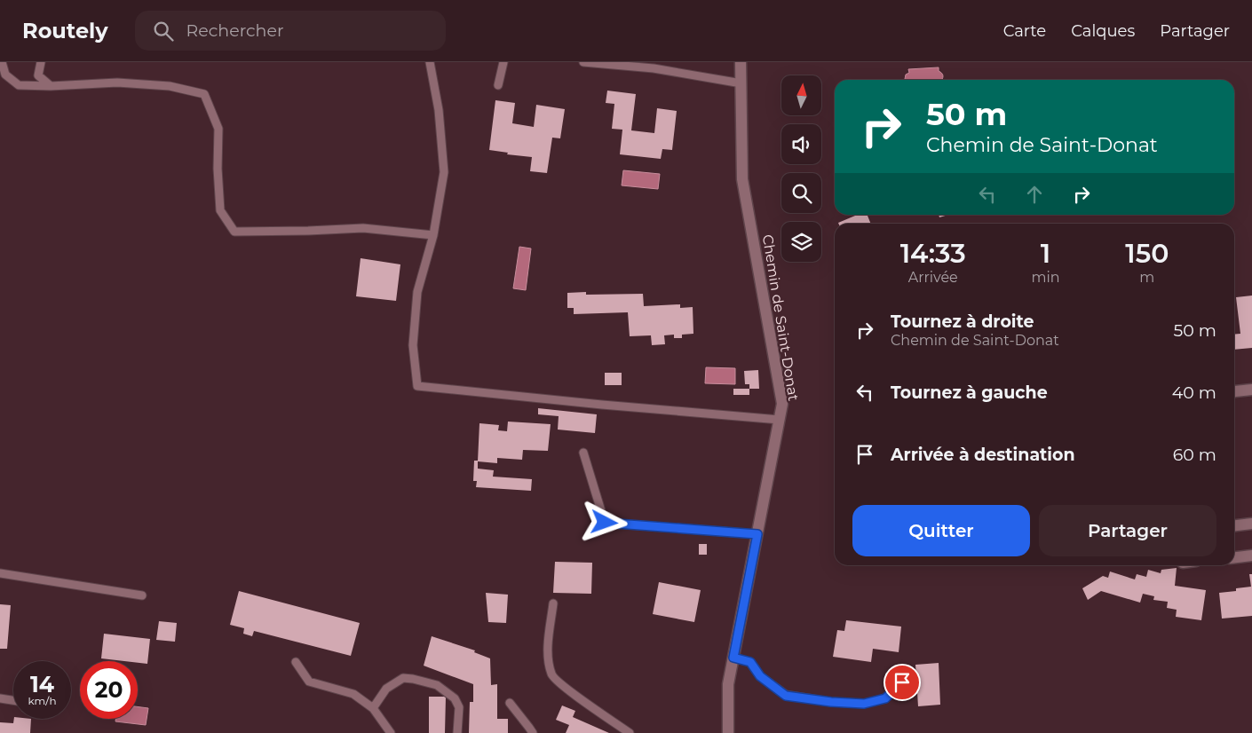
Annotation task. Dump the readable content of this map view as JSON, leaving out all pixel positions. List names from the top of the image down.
{
  "streets": {
    "street": ["Chemin de Saint-Donat"]
  },
  "north": "top",
  "page": {
    "header": "Routely",
    "search": "Rechercher",
    "nav": ["Carte", "Calques", "Partager"],
    "turn": ["50 m", "Chemin de Saint-Donat"],
    "eta": [
      "14:33",
      "Arrivée",
      "1",
      "min",
      "150",
      "m"
    ],
    "list": [
      {
        "name": "Tournez à droite",
        "note": "Chemin de Saint-Donat",
        "value": "50 m"
      },
      {
        "name": "Tournez à gauche",
        "value": "40 m"
      },
      {
        "name": "Arrivée à destination",
        "value": "60 m"
      }
    ],
    "buttons": ["Quitter", "Partager"],
    "speed": "14 km/h",
    "limit": "20"
  }
}
